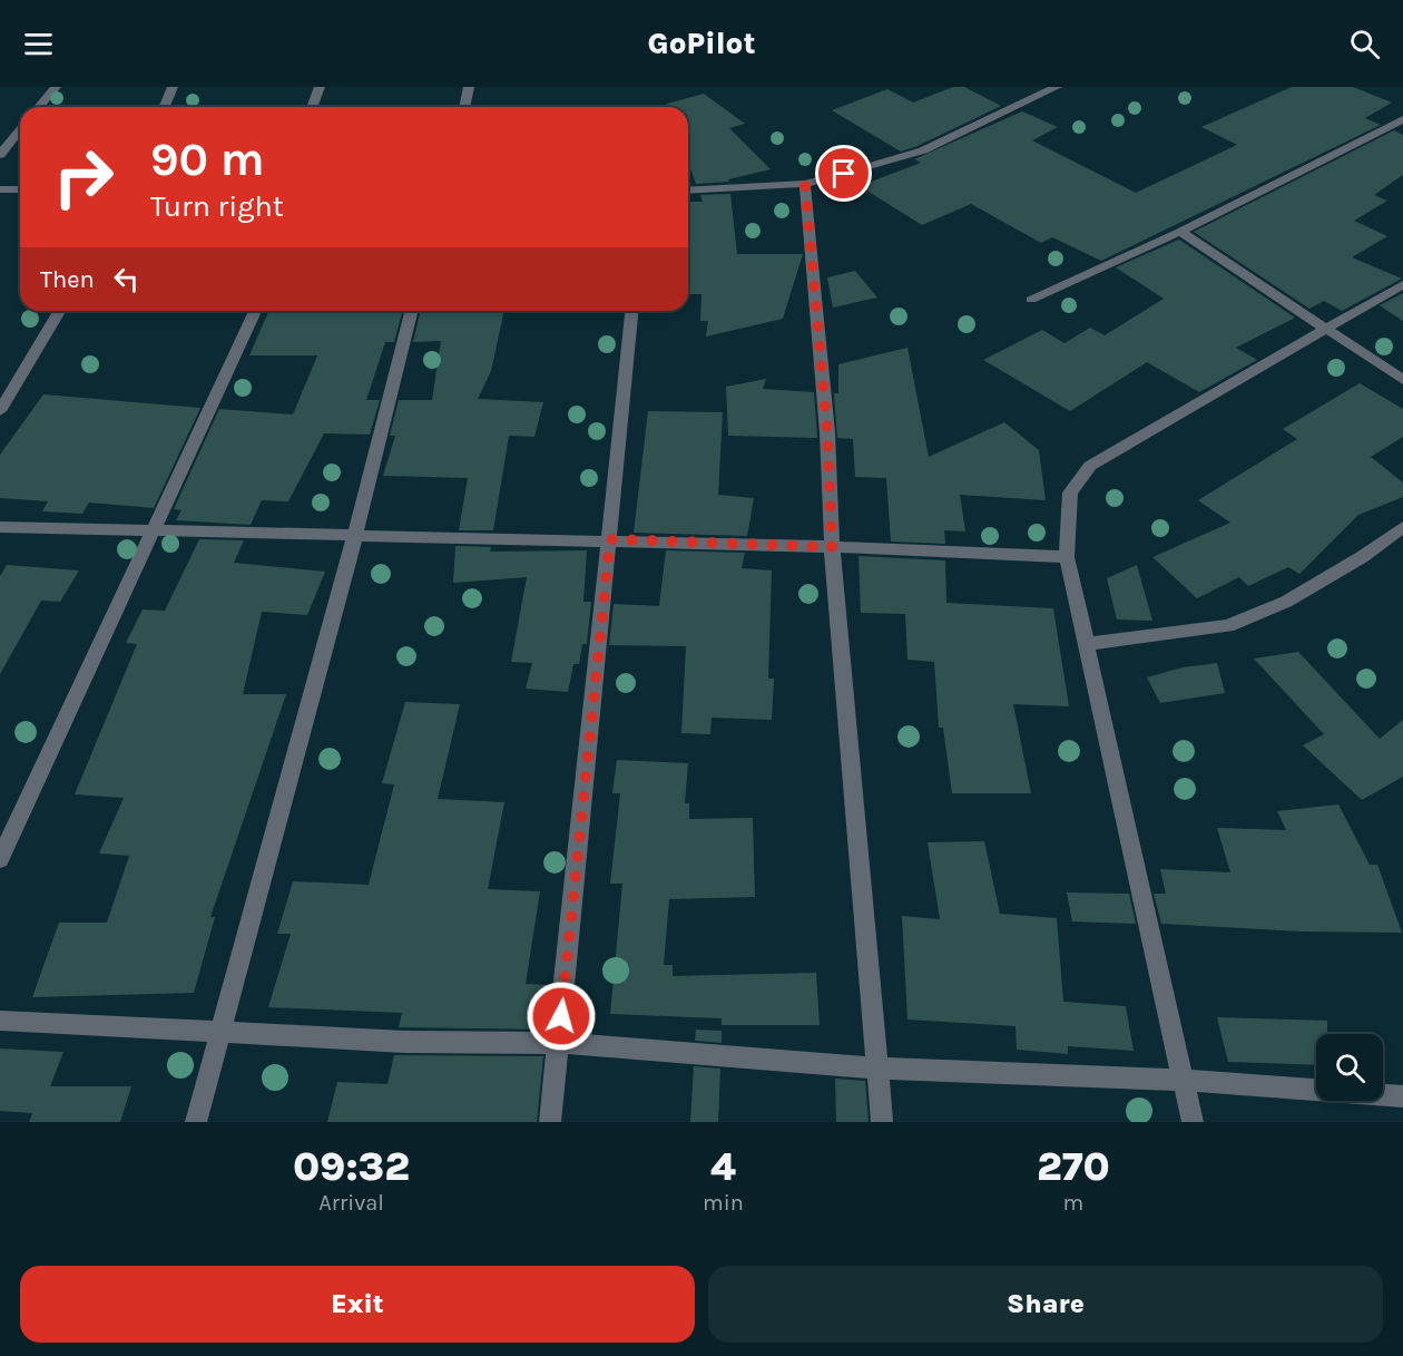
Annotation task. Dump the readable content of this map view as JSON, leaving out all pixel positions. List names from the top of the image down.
{
  "page": {
    "header": "GoPilot",
    "turn": ["90 m", "Turn right"],
    "then": "Then",
    "eta": [
      "09:32",
      "Arrival",
      "4",
      "min",
      "270",
      "m"
    ],
    "buttons": ["Exit", "Share"]
  }
}
